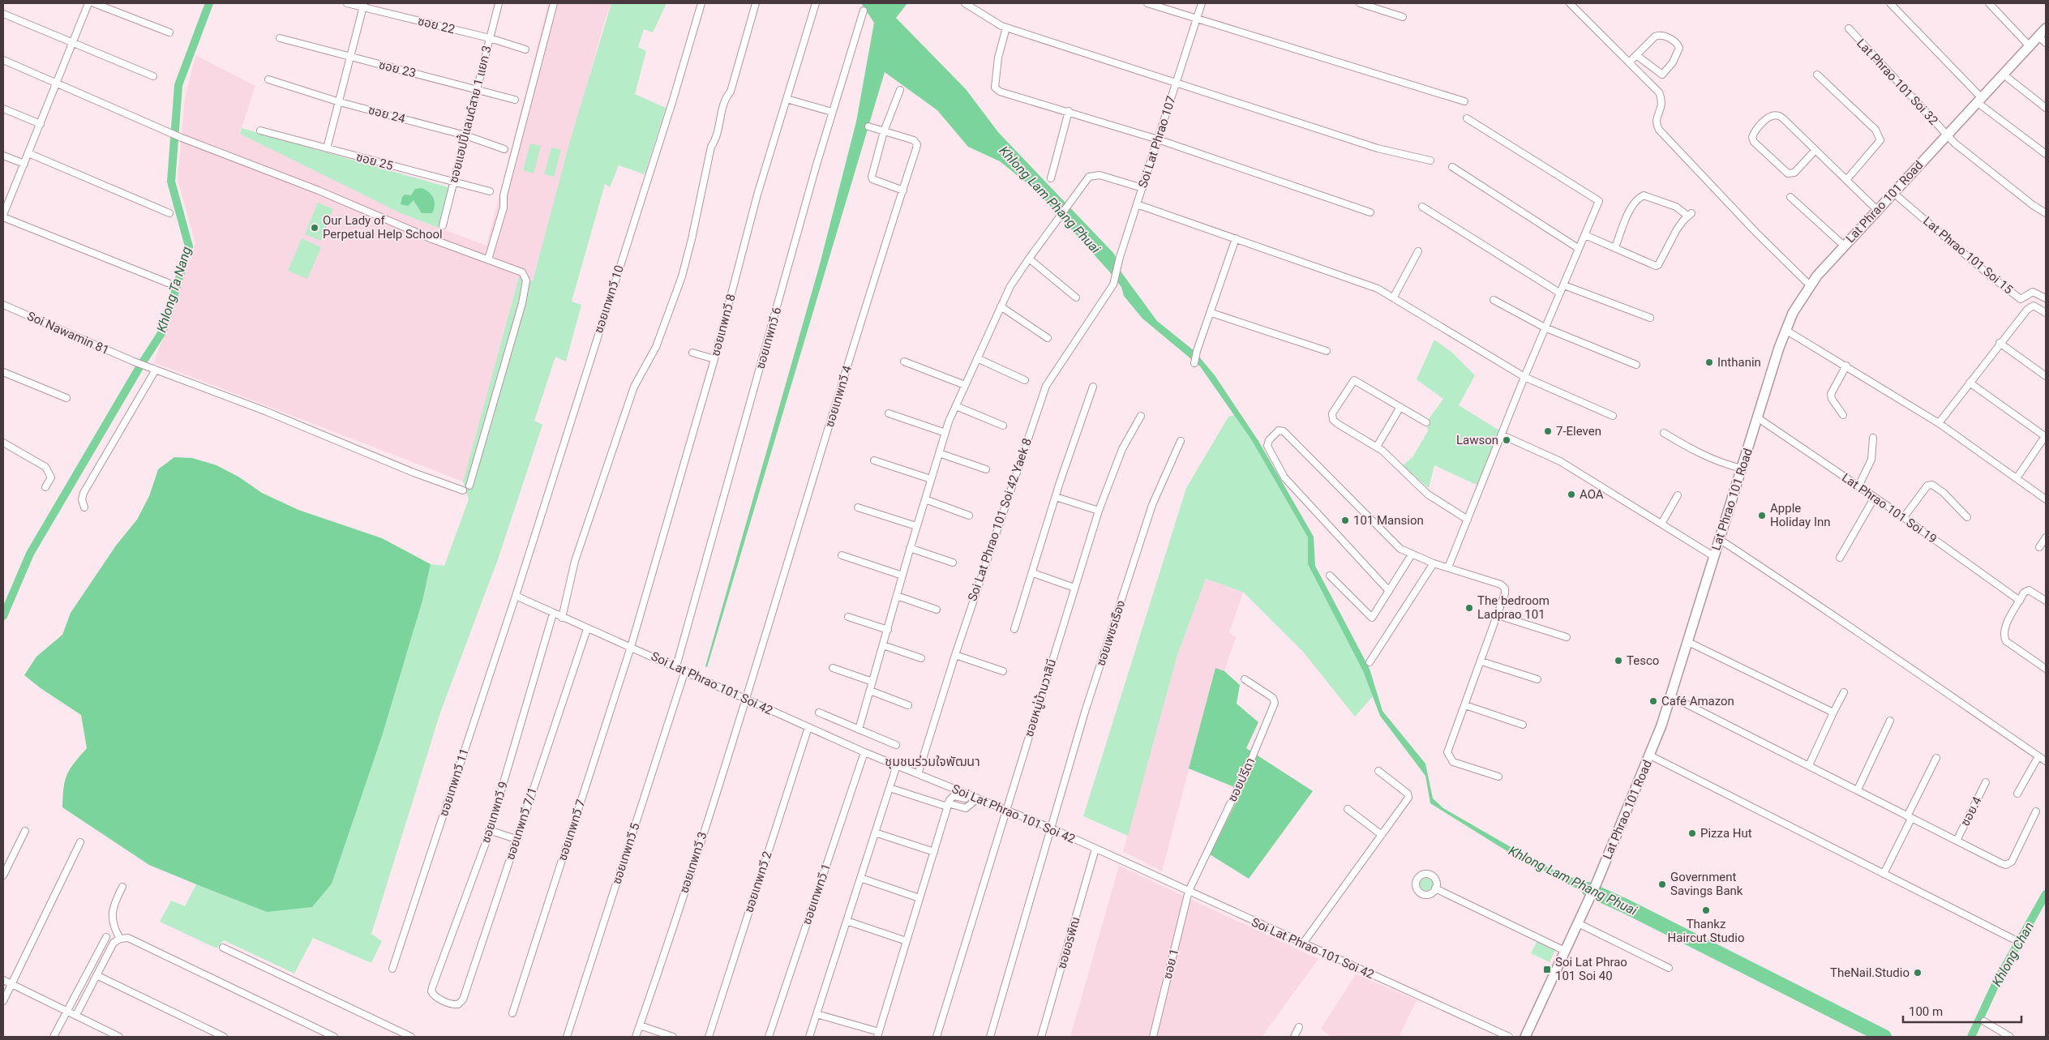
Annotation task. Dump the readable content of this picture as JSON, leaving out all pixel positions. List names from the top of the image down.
{
  "streets": {
    "street": [
      "ซอย 22",
      "ซอย 23",
      "Lat Phrao 101 Soi 32",
      "ซอย 24",
      "ซอยแฮปปี้แลนด์สาย 1 แยก 3",
      "Soi Lat Phrao 107",
      "ซอย 25",
      "Lat Phrao 101 Road",
      "Lat Phrao 101 Soi 15",
      "ซอยเทพทวี 10",
      "ซอยเทพทวี 8",
      "Soi Nawamin 81",
      "ซอยเทพทวี 6",
      "ซอยเทพทวี 4",
      "Lat Phrao 101 Soi 19",
      "Soi Lat Phrao 101 Soi 42 Yaek 8",
      "ซอยเพชรเรือง",
      "Soi Lat Phrao 101 Soi 42",
      "ซอยหมู่บ้านวาสินี",
      "ซอยปรีดา",
      "ซอยเทพทวี 11",
      "ซอย.4",
      "ซอยเทพทวี 9",
      "ซอยเทพทวี 7/1",
      "ซอยเทพทวี 7",
      "ซอยเทพทวี 5",
      "ซอยเทพทวี 3",
      "ซอยเทพทวี 2",
      "ซอยเทพทวี 1",
      "ซอยอรพิณ",
      "ซอย 1"
    ]
  },
  "crossings": [
    ["ซอย 22", "ซอยแฮปปี้แลนด์สาย 1 แยก 3"],
    ["ซอย 23", "ซอยแฮปปี้แลนด์สาย 1 แยก 3"],
    ["Lat Phrao 101 Soi 32", "Lat Phrao 101 Road"],
    ["ซอย 24", "ซอยแฮปปี้แลนด์สาย 1 แยก 3"],
    ["ซอยแฮปปี้แลนด์สาย 1 แยก 3", "ซอย 25"],
    ["Soi Lat Phrao 107", "Soi Lat Phrao 101 Soi 42 Yaek 8"],
    ["Lat Phrao 101 Road", "Lat Phrao 101 Soi 15"],
    ["Lat Phrao 101 Road", "Lat Phrao 101 Soi 19"],
    ["ซอยเทพทวี 10", "Soi Lat Phrao 101 Soi 42"],
    ["ซอยเทพทวี 10", "ซอยเทพทวี 11"],
    ["ซอยเทพทวี 8", "Soi Lat Phrao 101 Soi 42"],
    ["ซอยเทพทวี 8", "ซอยเทพทวี 7"],
    ["ซอยเทพทวี 6", "Soi Lat Phrao 101 Soi 42"],
    ["ซอยเทพทวี 4", "Soi Lat Phrao 101 Soi 42"],
    ["ซอยเทพทวี 4", "ซอยเทพทวี 3"],
    ["Soi Lat Phrao 101 Soi 42 Yaek 8", "Soi Lat Phrao 101 Soi 42"],
    ["ซอยเพชรเรือง", "Soi Lat Phrao 101 Soi 42"],
    ["Soi Lat Phrao 101 Soi 42", "ซอยหมู่บ้านวาสินี"],
    ["Soi Lat Phrao 101 Soi 42", "ซอยปรีดา"],
    ["Soi Lat Phrao 101 Soi 42", "ซอยเทพทวี 11"],
    ["Soi Lat Phrao 101 Soi 42", "ซอยเทพทวี 9"],
    ["Soi Lat Phrao 101 Soi 42", "ซอยเทพทวี 7/1"],
    ["Soi Lat Phrao 101 Soi 42", "ซอยเทพทวี 7"],
    ["Soi Lat Phrao 101 Soi 42", "ซอยเทพทวี 5"],
    ["Soi Lat Phrao 101 Soi 42", "ซอยเทพทวี 3"],
    ["Soi Lat Phrao 101 Soi 42", "ซอยเทพทวี 2"],
    ["Soi Lat Phrao 101 Soi 42", "ซอยเทพทวี 1"],
    ["Soi Lat Phrao 101 Soi 42", "ซอยอรพิณ"],
    ["Soi Lat Phrao 101 Soi 42", "ซอย 1"],
    ["ซอยปรีดา", "ซอย 1"],
    ["ซอยเทพทวี 9", "ซอยเทพทวี 7/1"]
  ],
  "districts": ["ชุมชนร่วมใจพัฒนา"],
  "water": ["Khlong Lam Phang Phuai", "Khlong Ta Nang", "Khlong Chan"],
  "places": {
    "other": [
      "Our Lady of Perpetual Help School",
      "Inthanin",
      "7-Eleven",
      "Lawson",
      "AOA",
      "Apple Holiday Inn",
      "101 Mansion",
      "The bedroom Ladprao 101",
      "Tesco",
      "Café Amazon",
      "Pizza Hut",
      "Government Savings Bank",
      "Thankz Haircut Studio",
      "TheNail.Studio"
    ],
    "transit": ["Soi Lat Phrao 101 Soi 40"]
  },
  "scale_bar": "100 m"
}
